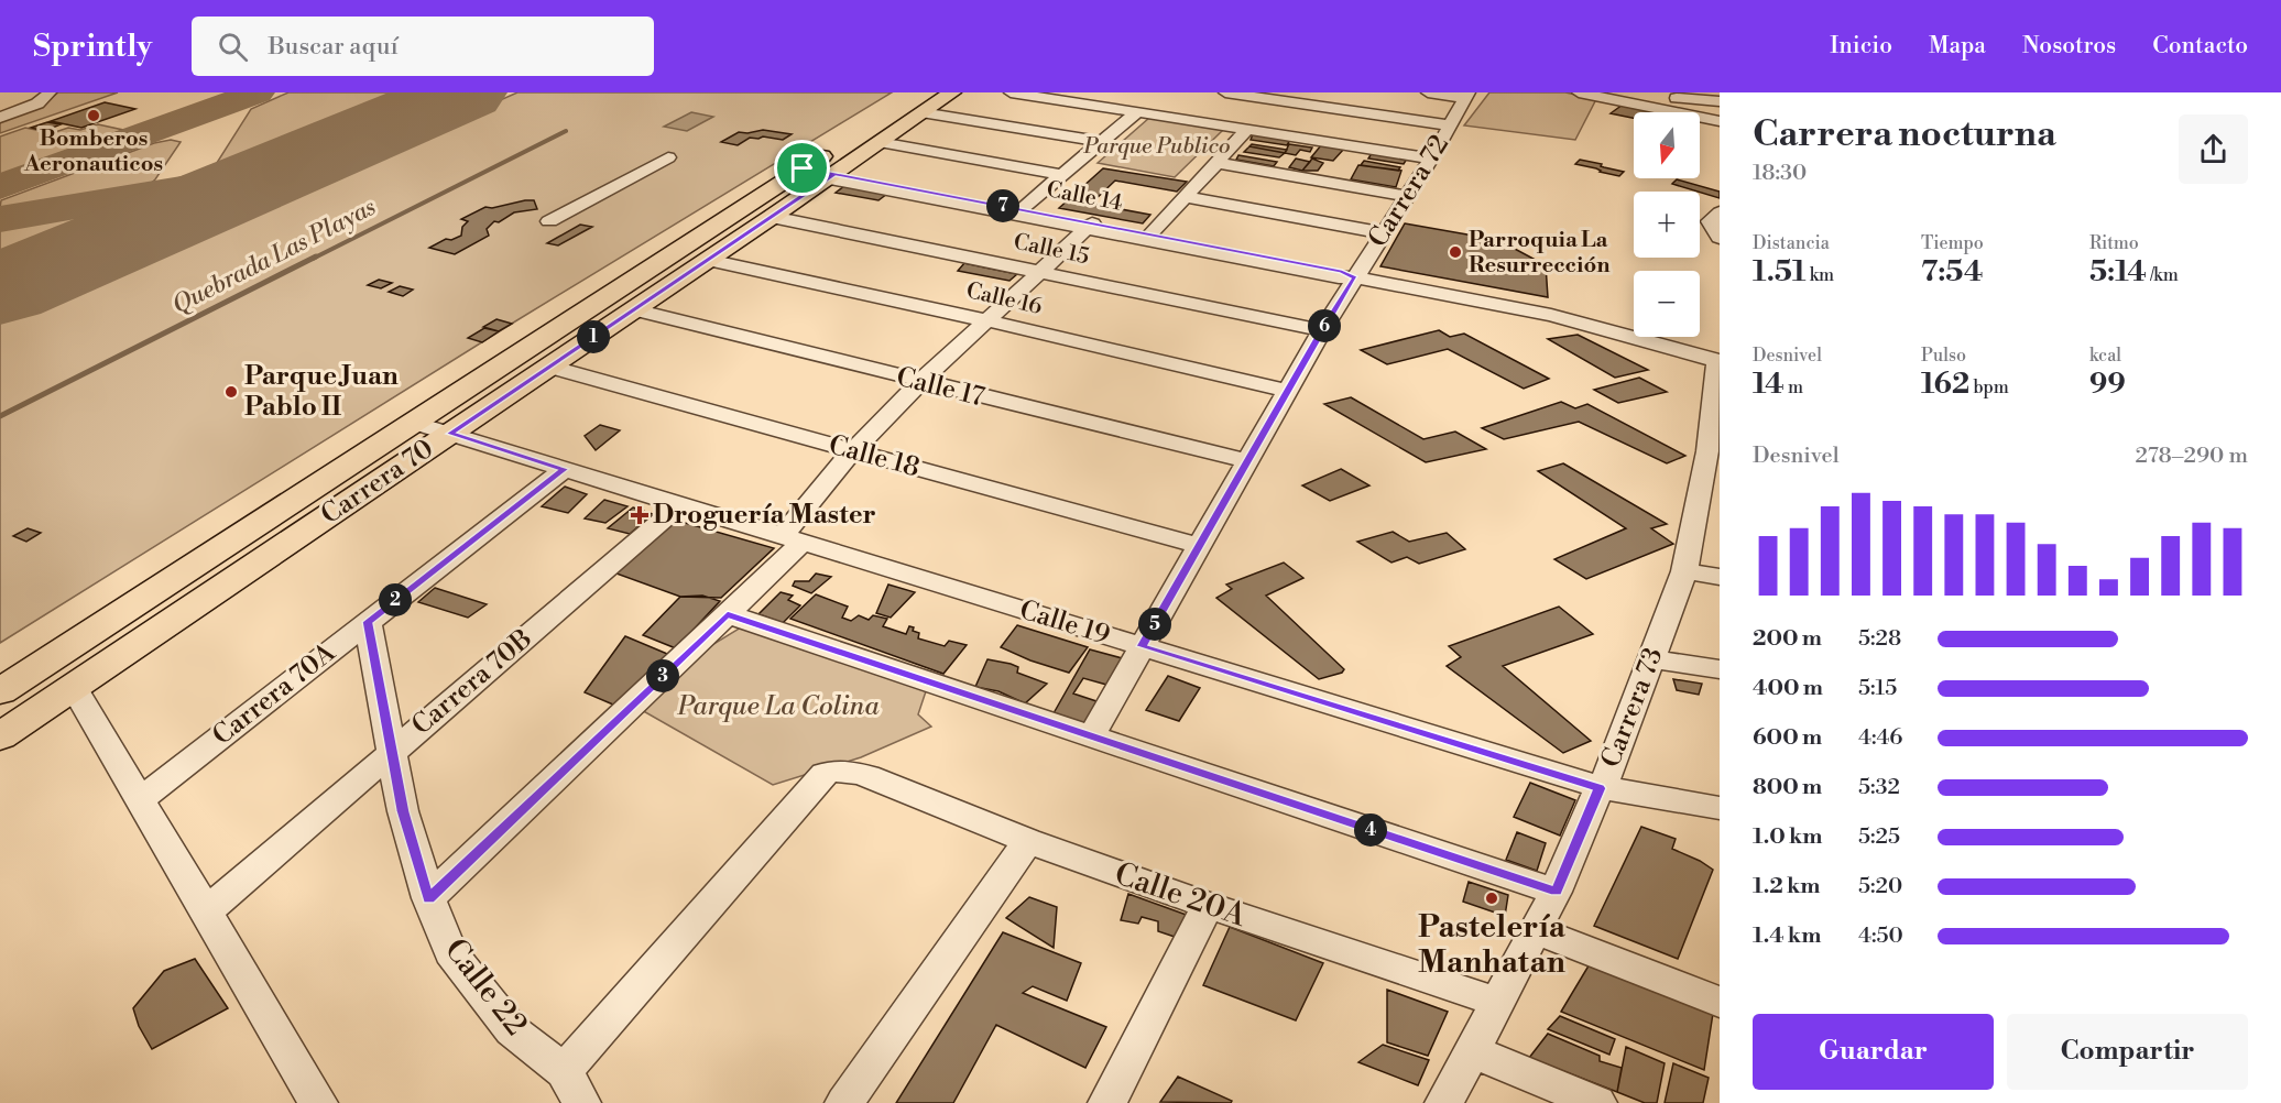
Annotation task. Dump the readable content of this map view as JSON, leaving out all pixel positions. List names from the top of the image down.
{
  "streets": {
    "main road": ["Carrera 70"],
    "street": [
      "Carrera 72",
      "Calle 14",
      "Calle 15",
      "Calle 16",
      "Calle 17",
      "Calle 18",
      "Calle 19",
      "Carrera 70B",
      "Carrera 70A",
      "Carrera 73",
      "Calle 20A",
      "Calle 22"
    ]
  },
  "crossings": [
    ["Carrera 72", "Calle 14"],
    ["Carrera 72", "Calle 15"],
    ["Carrera 72", "Calle 16"],
    ["Carrera 72", "Calle 17"],
    ["Carrera 72", "Calle 18"],
    ["Carrera 72", "Calle 19"],
    ["Calle 14", "Carrera 70"],
    ["Calle 14", "Carrera 73"],
    ["Calle 15", "Carrera 70"],
    ["Calle 16", "Carrera 70"],
    ["Calle 17", "Carrera 70"],
    ["Calle 18", "Carrera 70"],
    ["Carrera 70", "Calle 19"],
    ["Calle 19", "Carrera 70B"],
    ["Calle 19", "Carrera 70A"],
    ["Calle 19", "Carrera 73"],
    ["Carrera 70B", "Calle 22"],
    ["Carrera 70A", "Calle 22"],
    ["Carrera 73", "Calle 20A"],
    ["Calle 20A", "Calle 22"]
  ],
  "water": ["Quebrada Las Playas"],
  "parks": ["Parque Publico", "Parque La Colina"],
  "places": {
    "other": [
      "Bomberos Aeronauticos",
      "Parroquia La Resurrección",
      "Parque Juan Pablo II",
      "Pastelería Manhatan"
    ],
    "health": ["Droguería Master"]
  },
  "north": "bottom",
  "page": {
    "header": "Sprintly",
    "search": "Buscar aquí",
    "nav": [
      "Inicio",
      "Mapa",
      "Nosotros",
      "Contacto"
    ],
    "heading": ["Carrera nocturna", "18:30"],
    "map_buttons": ["+", "−"],
    "pins": [
      "7",
      "6",
      "1",
      "2",
      "5",
      "3",
      "4"
    ],
    "stats": [
      ["Distancia", "1.51 km"],
      ["Tiempo", "7:54"],
      ["Ritmo", "5:14 /km"],
      ["Desnivel", "14 m"],
      ["Pulso", "162 bpm"],
      ["kcal", "99"]
    ],
    "chart": ["Desnivel", "278–290 m"],
    "list": [
      {
        "name": "200 m",
        "note": "5:28"
      },
      {
        "name": "400 m",
        "note": "5:15"
      },
      {
        "name": "600 m",
        "note": "4:46"
      },
      {
        "name": "800 m",
        "note": "5:32"
      },
      {
        "name": "1.0 km",
        "note": "5:25"
      },
      {
        "name": "1.2 km",
        "note": "5:20"
      },
      {
        "name": "1.4 km",
        "note": "4:50"
      }
    ],
    "buttons": ["Guardar", "Compartir"]
  }
}
